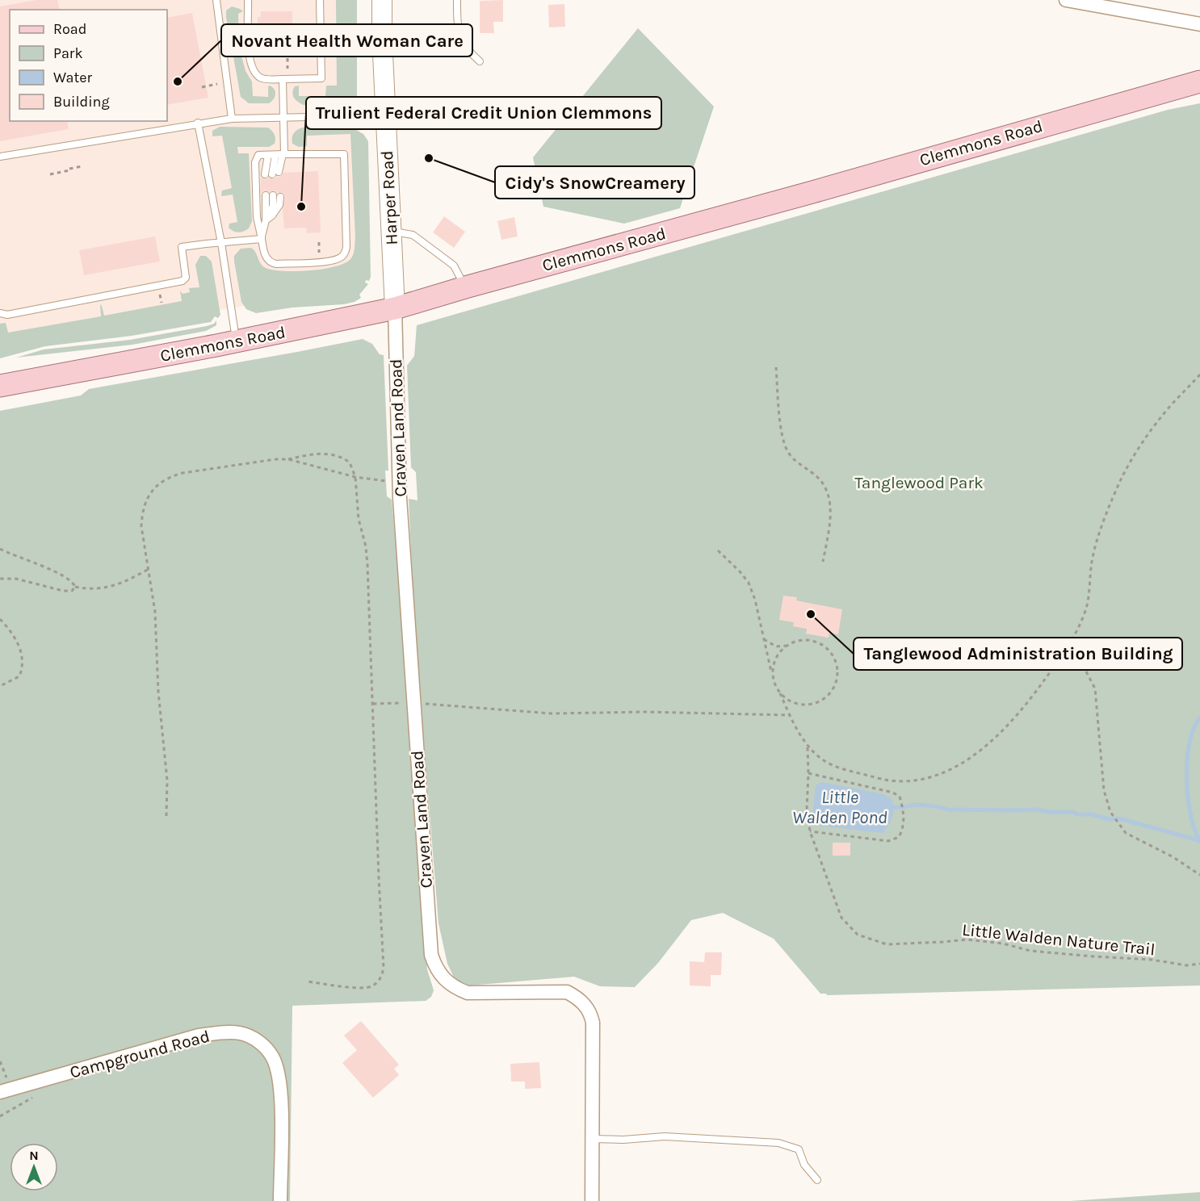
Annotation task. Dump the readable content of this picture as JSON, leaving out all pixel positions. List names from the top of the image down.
{
  "streets": {
    "main road": ["Clemmons Road", "Harper Road"],
    "street": ["Craven Land Road", "Campground Road"],
    "path": ["Little Walden Nature Trail"]
  },
  "crossings": [
    ["Clemmons Road", "Harper Road"],
    ["Clemmons Road", "Craven Land Road"],
    ["Harper Road", "Craven Land Road"]
  ],
  "water": ["Little Walden Pond"],
  "parks": ["Tanglewood Park"],
  "places": [
    "Novant Health Woman Care",
    "Cidy's SnowCreamery",
    "Trulient Federal Credit Union Clemmons",
    "Tanglewood Administration Building"
  ],
  "legend": [
    "Road",
    "Park",
    "Water",
    "Building"
  ],
  "north": "top"
}
